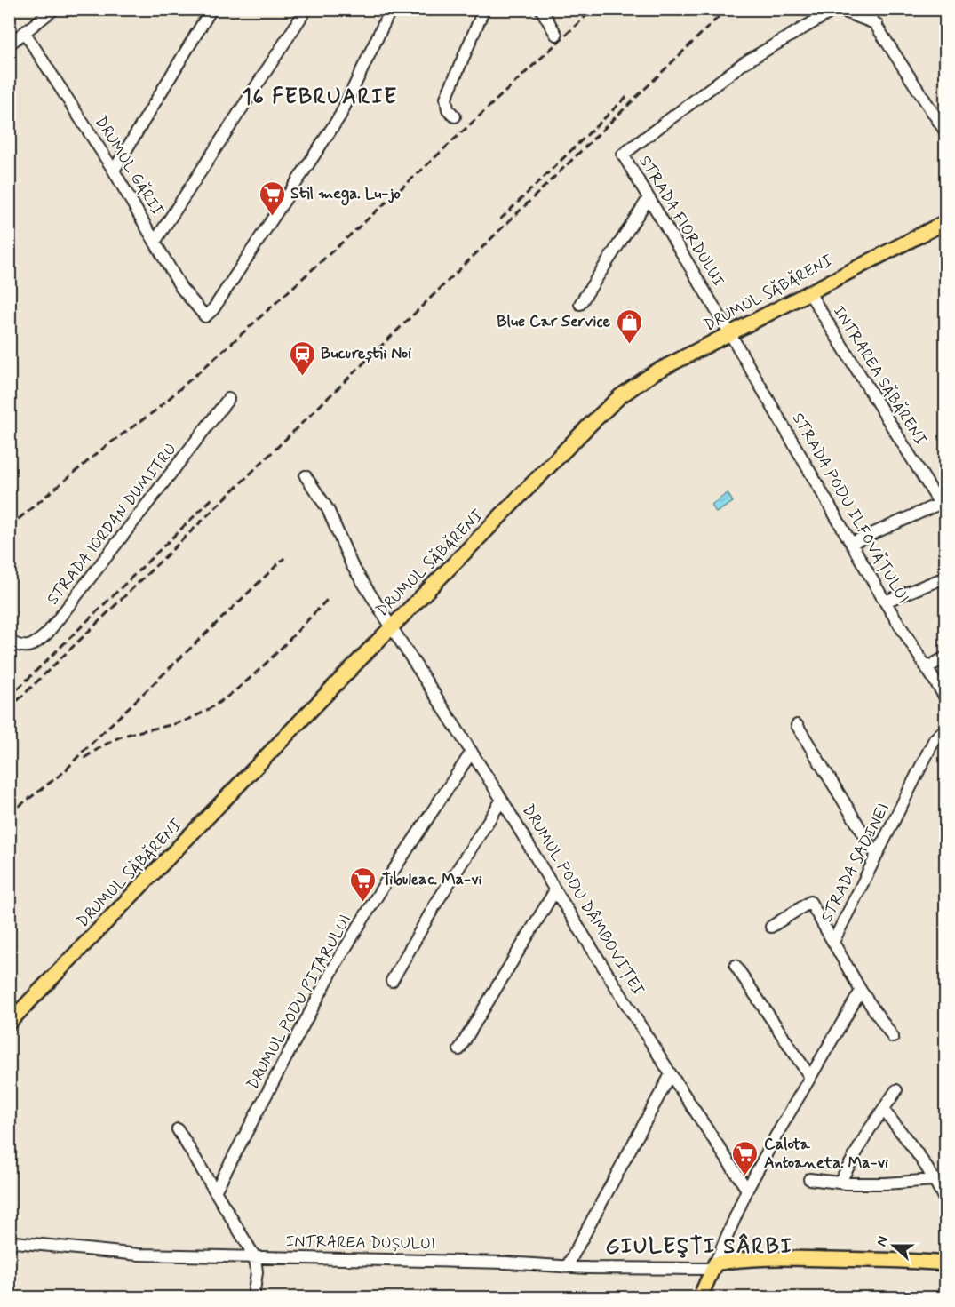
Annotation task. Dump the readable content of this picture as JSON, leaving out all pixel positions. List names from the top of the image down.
{
  "streets": {
    "main road": ["DRUMUL SĂBĂRENI"],
    "street": [
      "DRUMUL GĂRII",
      "STRADA FIORDULUI",
      "INTRAREA SĂBĂRENI",
      "STRADA PODU ILFOVĂȚULUI",
      "STRADA IORDAN DUMITRU",
      "STRADA SADINEI",
      "DRUMUL PODU DÂMBOVIȚEI",
      "DRUMUL PODU PITARULUI",
      "INTRAREA DUȘULUI"
    ]
  },
  "crossings": [
    ["STRADA FIORDULUI", "DRUMUL SĂBĂRENI"],
    ["STRADA FIORDULUI", "STRADA PODU ILFOVĂȚULUI"],
    ["DRUMUL SĂBĂRENI", "INTRAREA SĂBĂRENI"],
    ["DRUMUL SĂBĂRENI", "STRADA PODU ILFOVĂȚULUI"],
    ["DRUMUL SĂBĂRENI", "DRUMUL PODU DÂMBOVIȚEI"],
    ["DRUMUL PODU DÂMBOVIȚEI", "DRUMUL PODU PITARULUI"]
  ],
  "districts": ["16 FEBRUARIE", "GIULEŞTI SÂRBI"],
  "places": {
    "supermarket": ["Stil mega. Lu-jo", "Tibuleac. Ma-vi", "Calota Antoaneta. Ma-vi"],
    "shop": ["Blue Car Service"],
    "station": ["Bucureștii Noi"]
  },
  "north": "left"
}
